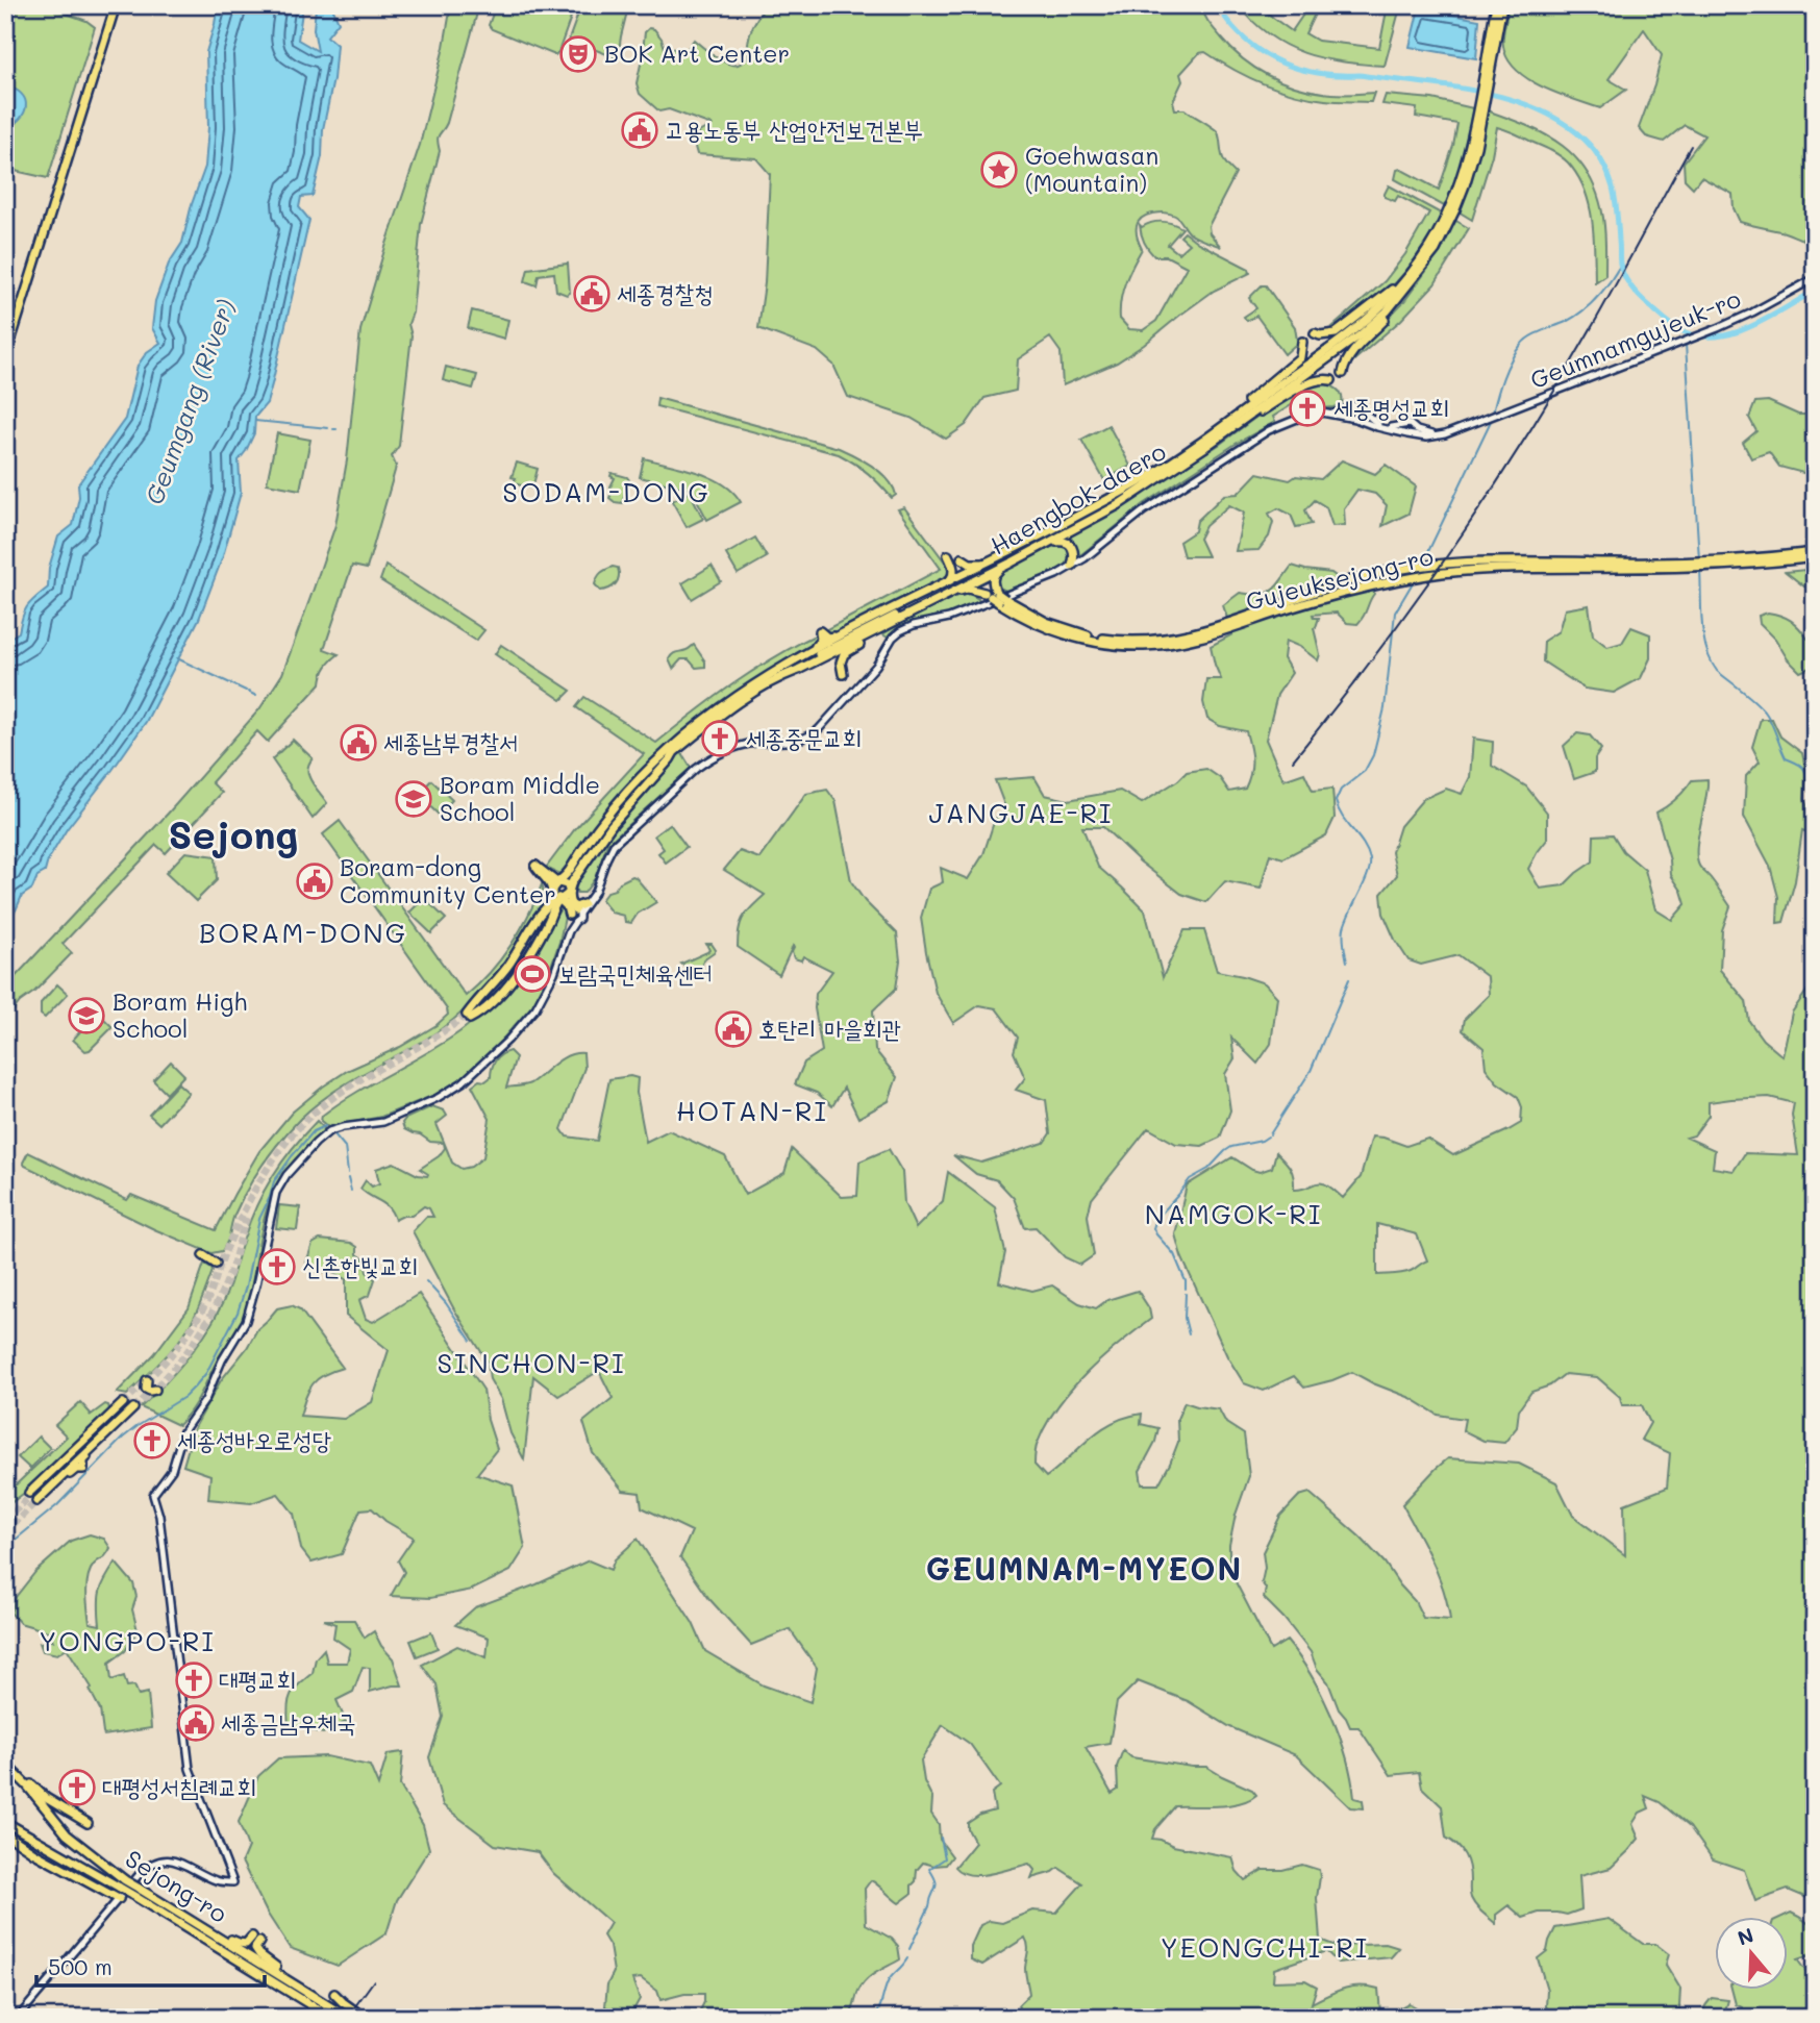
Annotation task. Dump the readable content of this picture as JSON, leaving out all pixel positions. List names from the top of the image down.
{
  "streets": {
    "main road": [
      "Geumnamgujeuk-ro",
      "Haengbok-daero",
      "Gujeuksejong-ro",
      "Sejong-ro"
    ]
  },
  "crossings": [
    ["Haengbok-daero", "Gujeuksejong-ro"]
  ],
  "districts": [
    "SODAM-DONG",
    "JANGJAE-RI",
    "Sejong",
    "BORAM-DONG",
    "HOTAN-RI",
    "NAMGOK-RI",
    "SINCHON-RI",
    "GEUMNAM-MYEON",
    "YONGPO-RI",
    "YEONGCHI-RI"
  ],
  "water": ["Geumgang (River)"],
  "places": {
    "theatre": ["BOK Art Center"],
    "public building": [
      "고용노동부 산업안전보건본부",
      "세종경찰청",
      "세종남부경찰서",
      "Boram-dong Community Center",
      "호탄리 마을회관",
      "세종금남우체국"
    ],
    "place": ["Goehwasan (Mountain)"],
    "church": [
      "세종명성교회",
      "세종중문교회",
      "신촌한빛교회",
      "세종성바오로성당",
      "대평교회",
      "대평성서침례교회"
    ],
    "school or university": ["Boram Middle School", "Boram High School"],
    "sports": ["보람국민체육센터"]
  },
  "scale_bar": "500 m",
  "north": "top"
}
